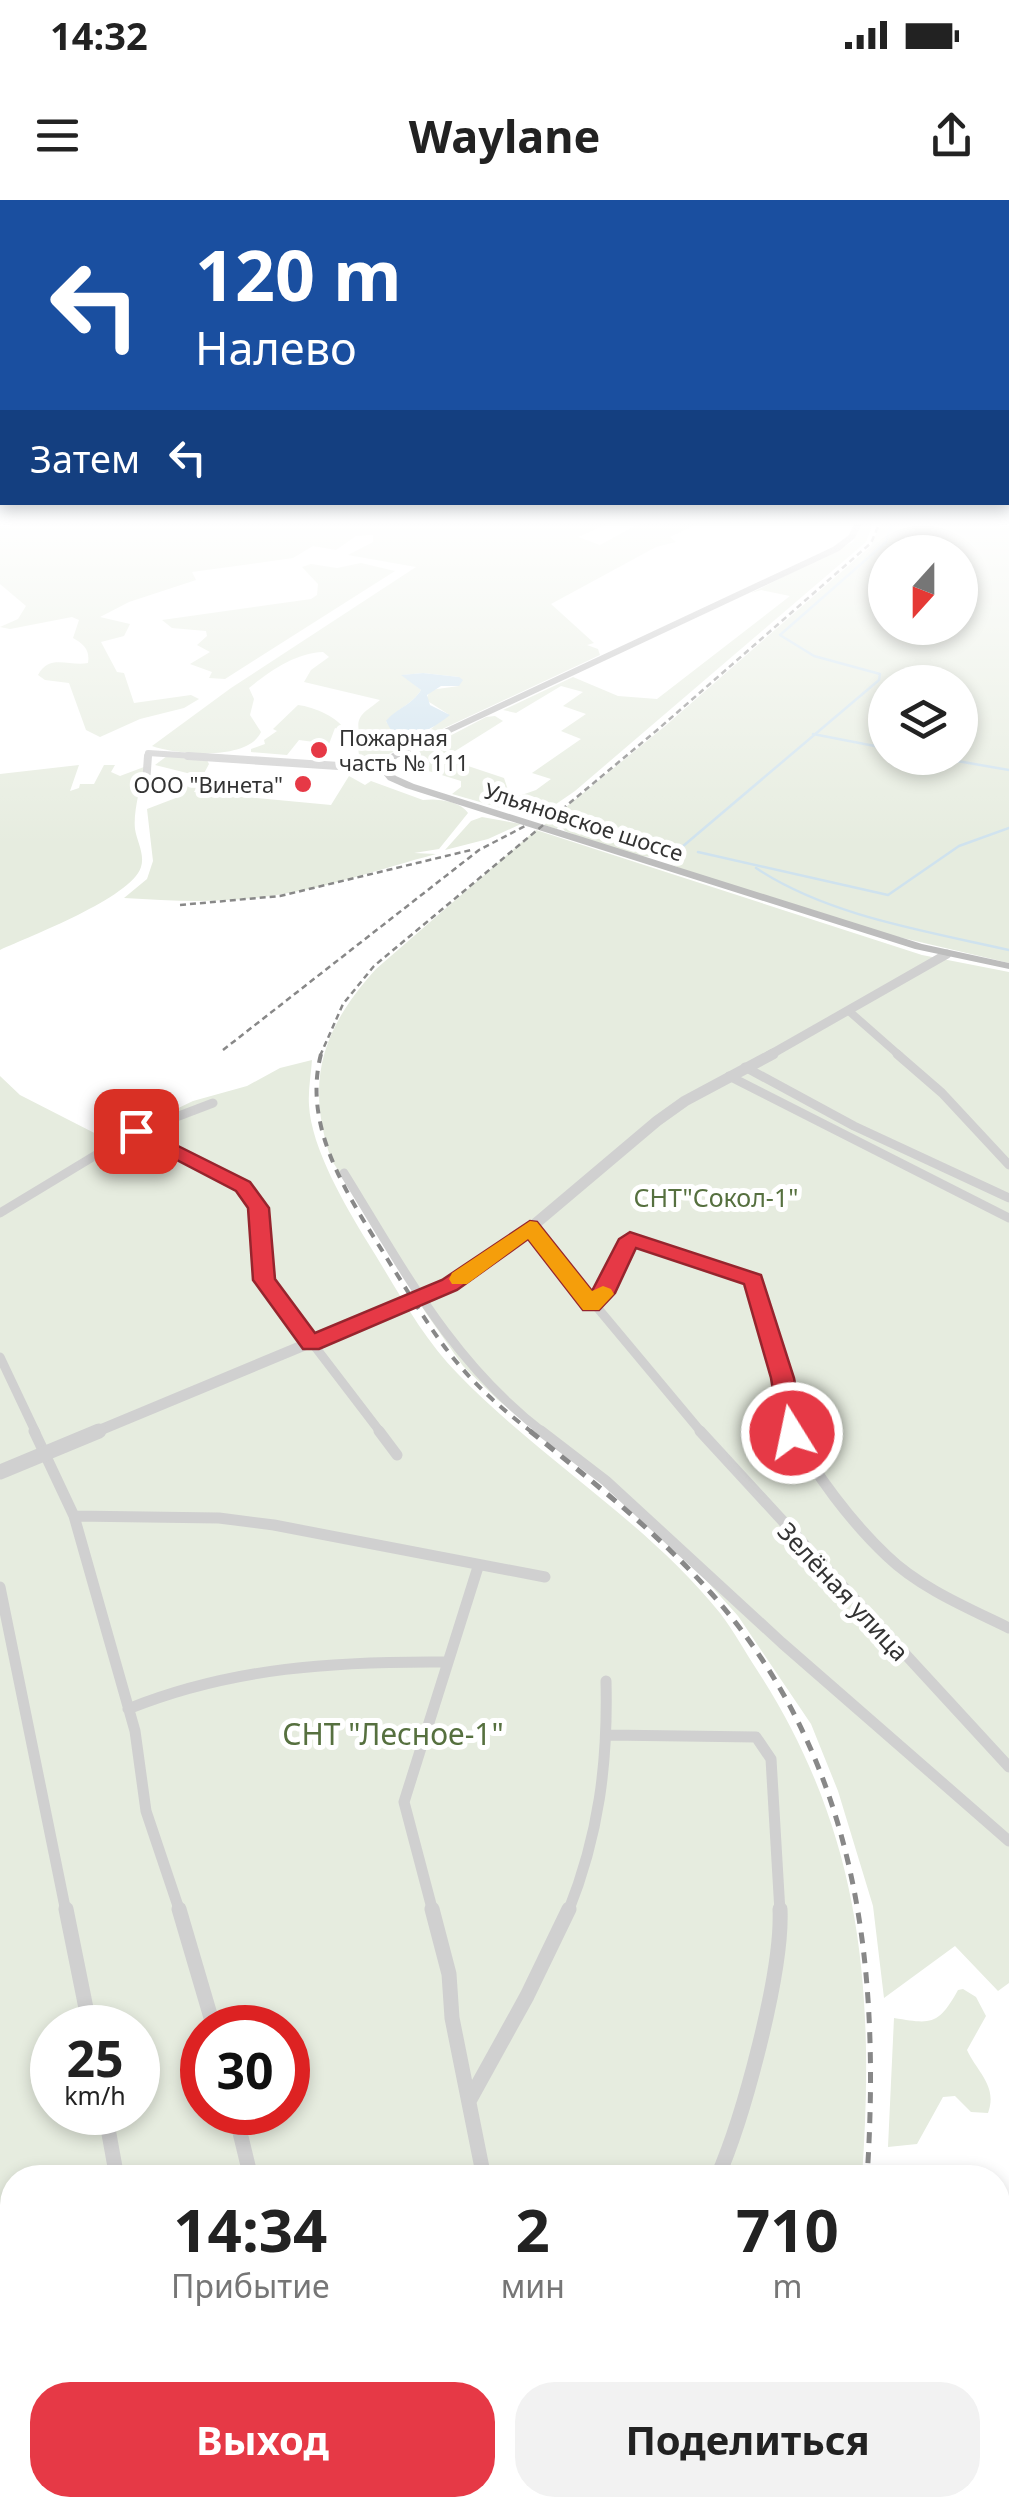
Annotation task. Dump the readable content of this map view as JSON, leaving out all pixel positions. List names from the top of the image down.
{
  "streets": {
    "main road": ["Ульяновское шоссе"],
    "street": ["Зелёная улица"]
  },
  "parks": ["СНТ\"Сокол-1\"", "СНТ \"Лесное-1\""],
  "places": ["Пожарная часть № 111", "ООО \"Винета\""],
  "north": "bottom",
  "page": {
    "status": "14:32",
    "header": "Waylane",
    "turn": ["120 m", "Налево"],
    "then": "Затем",
    "speed": "25 km/h",
    "limit": "30",
    "eta": [
      "14:34",
      "Прибытие",
      "2",
      "мин",
      "710",
      "m"
    ],
    "buttons": ["Выход", "Поделиться"]
  }
}
